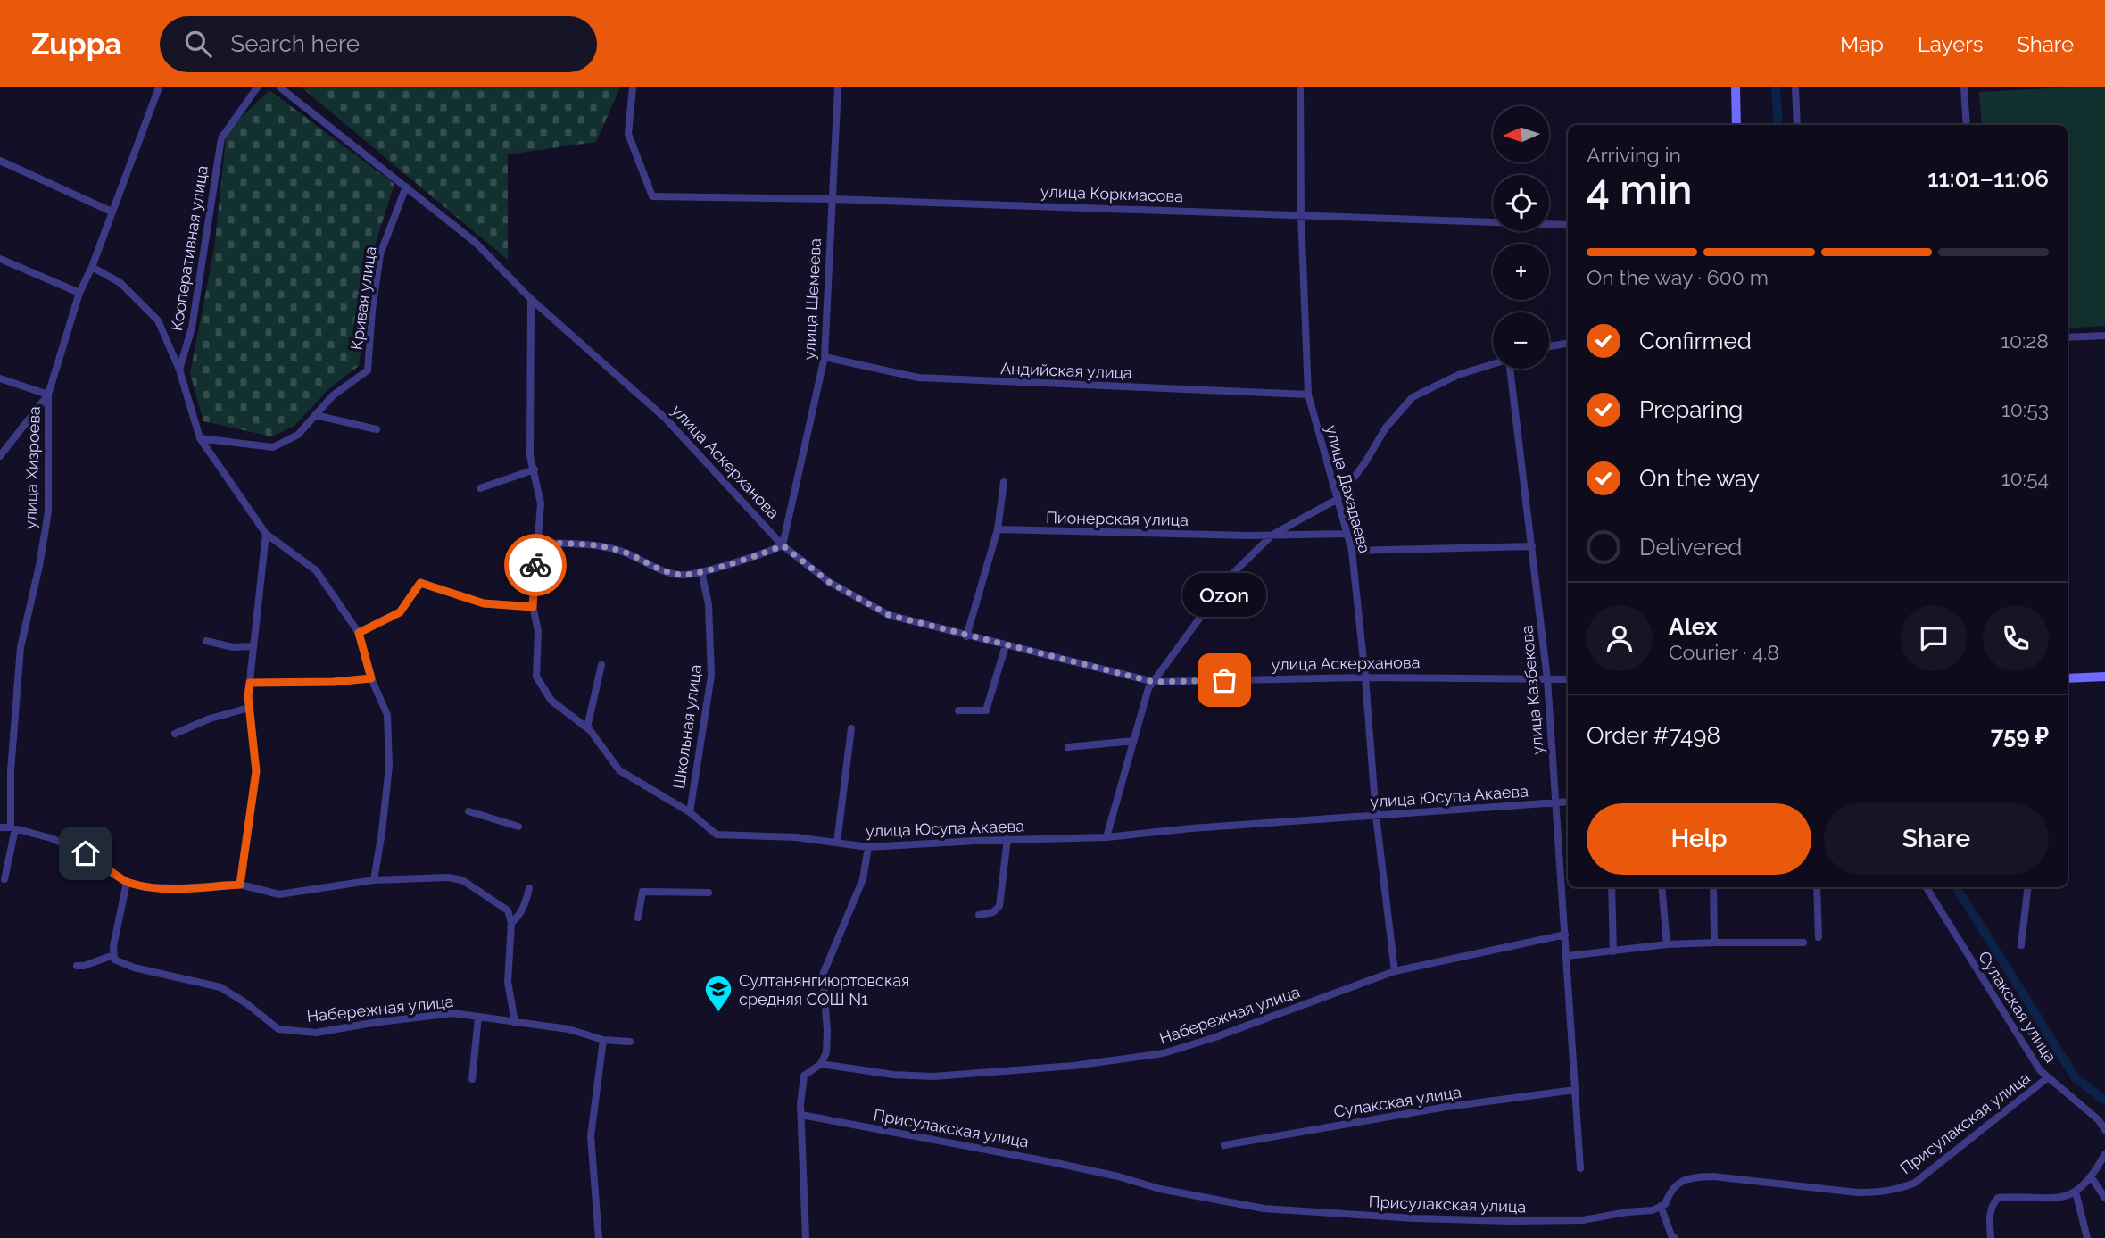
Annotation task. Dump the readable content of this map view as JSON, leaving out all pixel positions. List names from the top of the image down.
{
  "streets": {
    "street": [
      "улица Коркмасова",
      "Кооперативная улица",
      "Кривая улица",
      "улица Шемеева",
      "Андийская улица",
      "улица Аскерханова",
      "улица Хизроева",
      "улица Дахадаева",
      "Пионерская улица",
      "улица Казбекова",
      "Школьная улица",
      "улица Юсупа Акаева",
      "Сулакская улица",
      "Набережная улица",
      "Присулакская улица"
    ]
  },
  "crossings": [
    ["улица Коркмасова", "улица Шемеева"],
    ["улица Коркмасова", "улица Дахадаева"],
    ["Кривая улица", "улица Аскерханова"],
    ["улица Шемеева", "Андийская улица"],
    ["улица Шемеева", "улица Аскерханова"],
    ["Андийская улица", "улица Дахадаева"],
    ["улица Аскерханова", "улица Дахадаева"],
    ["улица Аскерханова", "улица Казбекова"],
    ["улица Аскерханова", "улица Юсупа Акаева"],
    ["улица Дахадаева", "Пионерская улица"],
    ["улица Дахадаева", "улица Юсупа Акаева"],
    ["улица Дахадаева", "Набережная улица"],
    ["улица Казбекова", "улица Юсупа Акаева"],
    ["улица Казбекова", "Сулакская улица"],
    ["улица Казбекова", "Набережная улица"],
    ["Школьная улица", "улица Юсупа Акаева"],
    ["Сулакская улица", "Присулакская улица"]
  ],
  "places": {
    "other": ["Ozon"],
    "school or university": ["Султанянгиюртовская средняя СОШ N1"]
  },
  "north": "left",
  "page": {
    "header": "Zuppa",
    "search": "Search here",
    "nav": ["Map", "Layers", "Share"],
    "map_buttons": ["+", "−"],
    "heading": ["4 min", "Arriving in", "11:01–11:06"],
    "panel": [
      "Alex",
      "Courier · 4.8",
      "Order #7498",
      "759 ₽"
    ],
    "bar": "On the way · 600 m",
    "list": [
      ["Confirmed", "10:28"],
      ["Preparing", "10:53"],
      ["On the way", "10:54"],
      "Delivered"
    ],
    "bubble": "Ozon",
    "buttons": ["Help", "Share"]
  }
}
